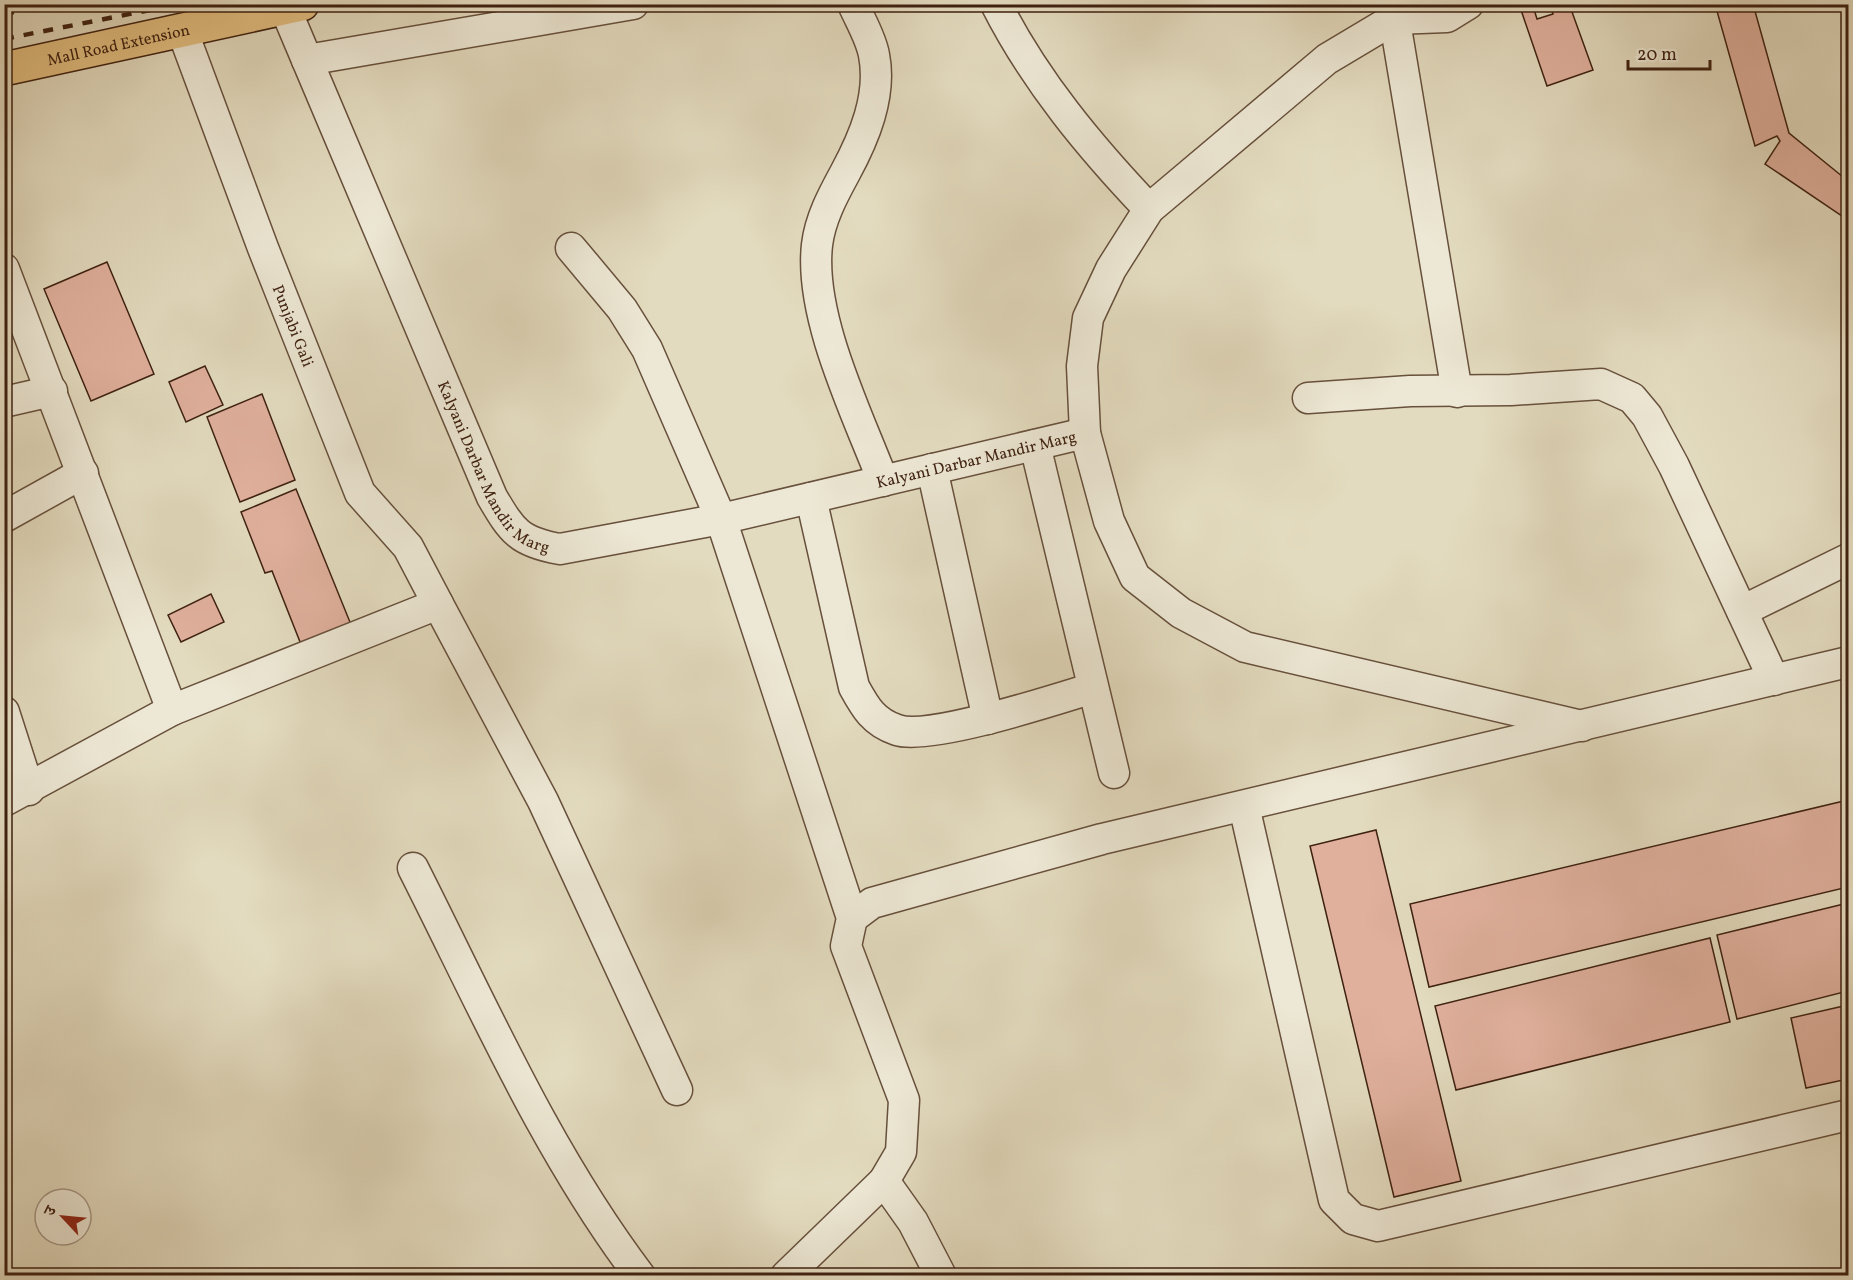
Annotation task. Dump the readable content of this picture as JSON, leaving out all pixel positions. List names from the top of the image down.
{
  "streets": {
    "main road": ["Mall Road Extension"],
    "street": ["Punjabi Gali", "Kalyani Darbar Mandir Marg"]
  },
  "crossings": [
    ["Mall Road Extension", "Punjabi Gali"],
    ["Mall Road Extension", "Kalyani Darbar Mandir Marg"]
  ],
  "scale_bar": "20 m",
  "north": "top left"
}
